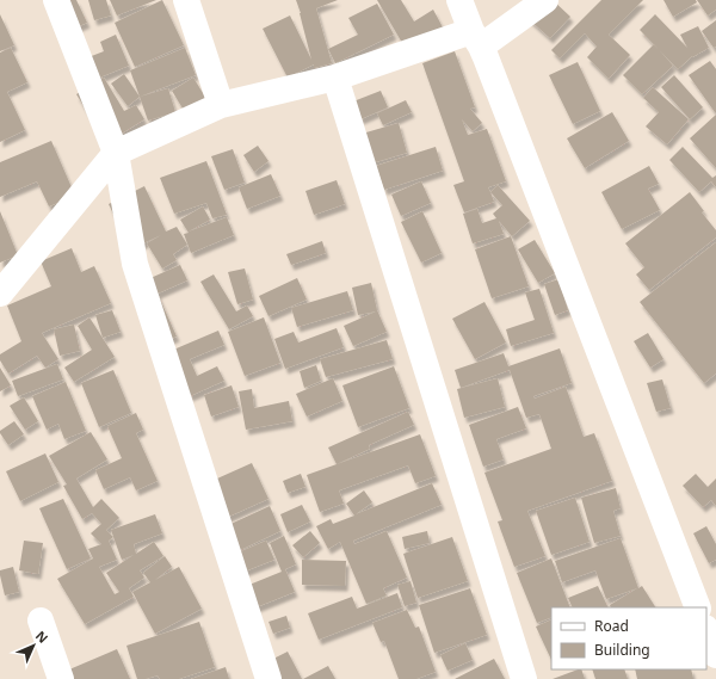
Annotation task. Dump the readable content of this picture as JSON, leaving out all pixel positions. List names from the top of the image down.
{
  "legend": ["Road", "Building"],
  "north": "top right"
}
